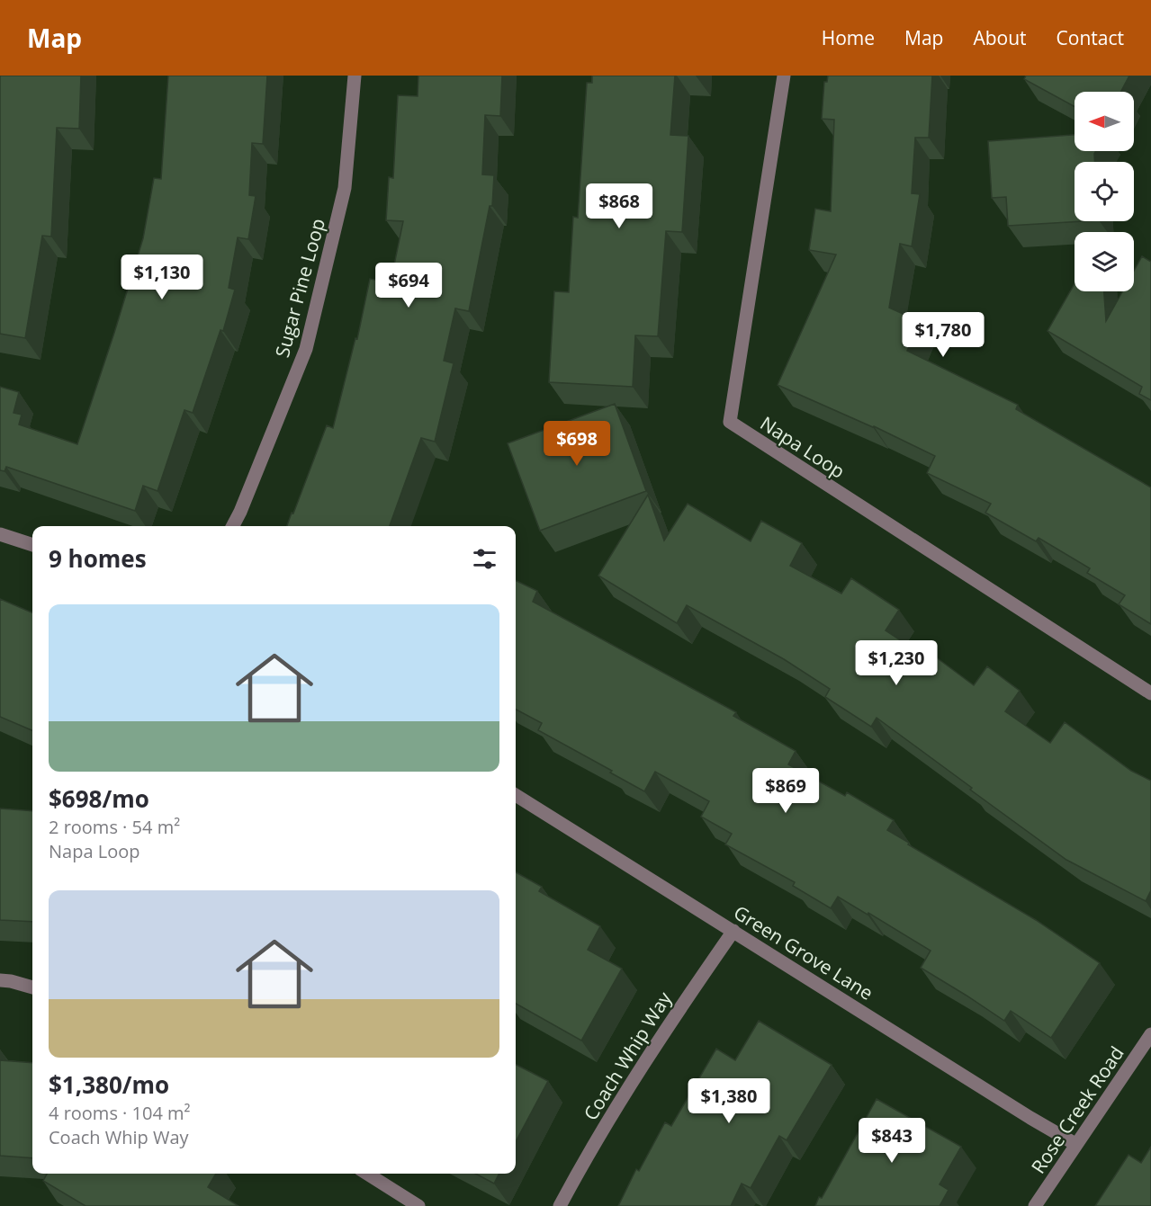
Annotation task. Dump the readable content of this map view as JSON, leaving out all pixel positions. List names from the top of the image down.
{
  "streets": {
    "street": [
      "Sugar Pine Loop",
      "Napa Loop",
      "Green Grove Lane",
      "Coach Whip Way",
      "Rose Creek Road"
    ]
  },
  "crossings": [
    ["Green Grove Lane", "Coach Whip Way"],
    ["Green Grove Lane", "Rose Creek Road"]
  ],
  "north": "left",
  "page": {
    "header": "Map",
    "nav": [
      "Home",
      "Map",
      "About",
      "Contact"
    ],
    "price": [
      "$868",
      "$1,130",
      "$694",
      "$1,780",
      "$698",
      "$1,230",
      "$869",
      "$1,380",
      "$843"
    ],
    "heading": "9 homes",
    "list": [
      {
        "name": "$698/mo",
        "note": "2 rooms · 54 m² · Napa Loop"
      },
      {
        "name": "$1,380/mo",
        "note": "4 rooms · 104 m² · Coach Whip Way"
      }
    ]
  }
}
